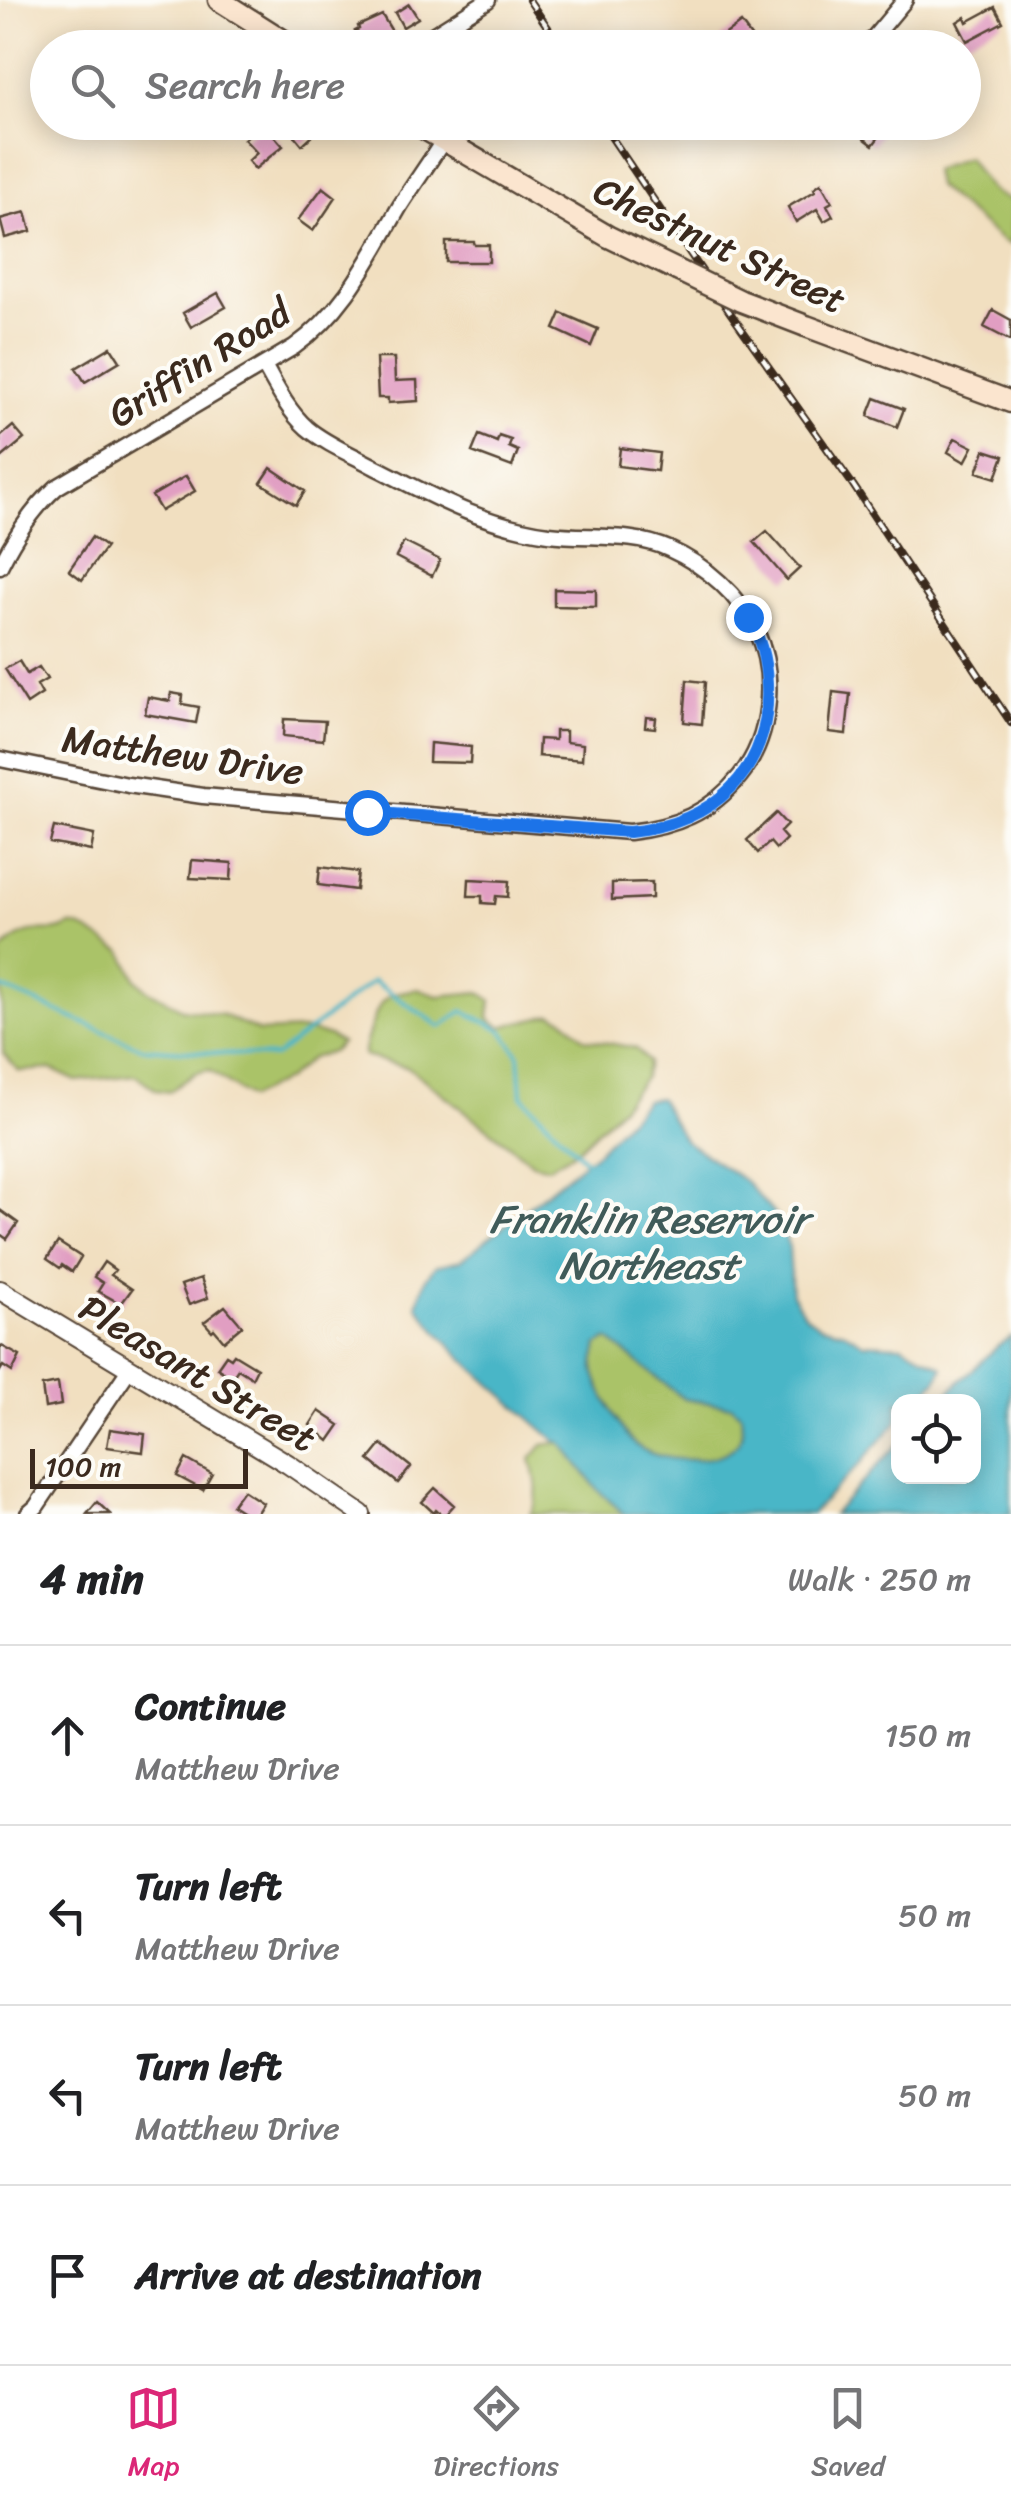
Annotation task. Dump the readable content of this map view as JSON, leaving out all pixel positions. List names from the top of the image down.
{
  "streets": {
    "main road": ["Chestnut Street"],
    "street": ["Griffin Road", "Matthew Drive", "Pleasant Street"]
  },
  "crossings": [
    ["Chestnut Street", "Griffin Road"],
    ["Griffin Road", "Matthew Drive"]
  ],
  "water": ["Franklin Reservoir Northeast"],
  "scale_bar": "100 m",
  "page": {
    "search": "Search here",
    "scale": "100 m",
    "heading": ["4 min", "Walk · 250 m"],
    "list": [
      ["Continue", "Matthew Drive", "150 m"],
      ["Turn left", "Matthew Drive", "50 m"],
      ["Turn left", "Matthew Drive", "50 m"],
      "Arrive at destination"
    ],
    "nav": ["Map", "Directions", "Saved"]
  }
}
